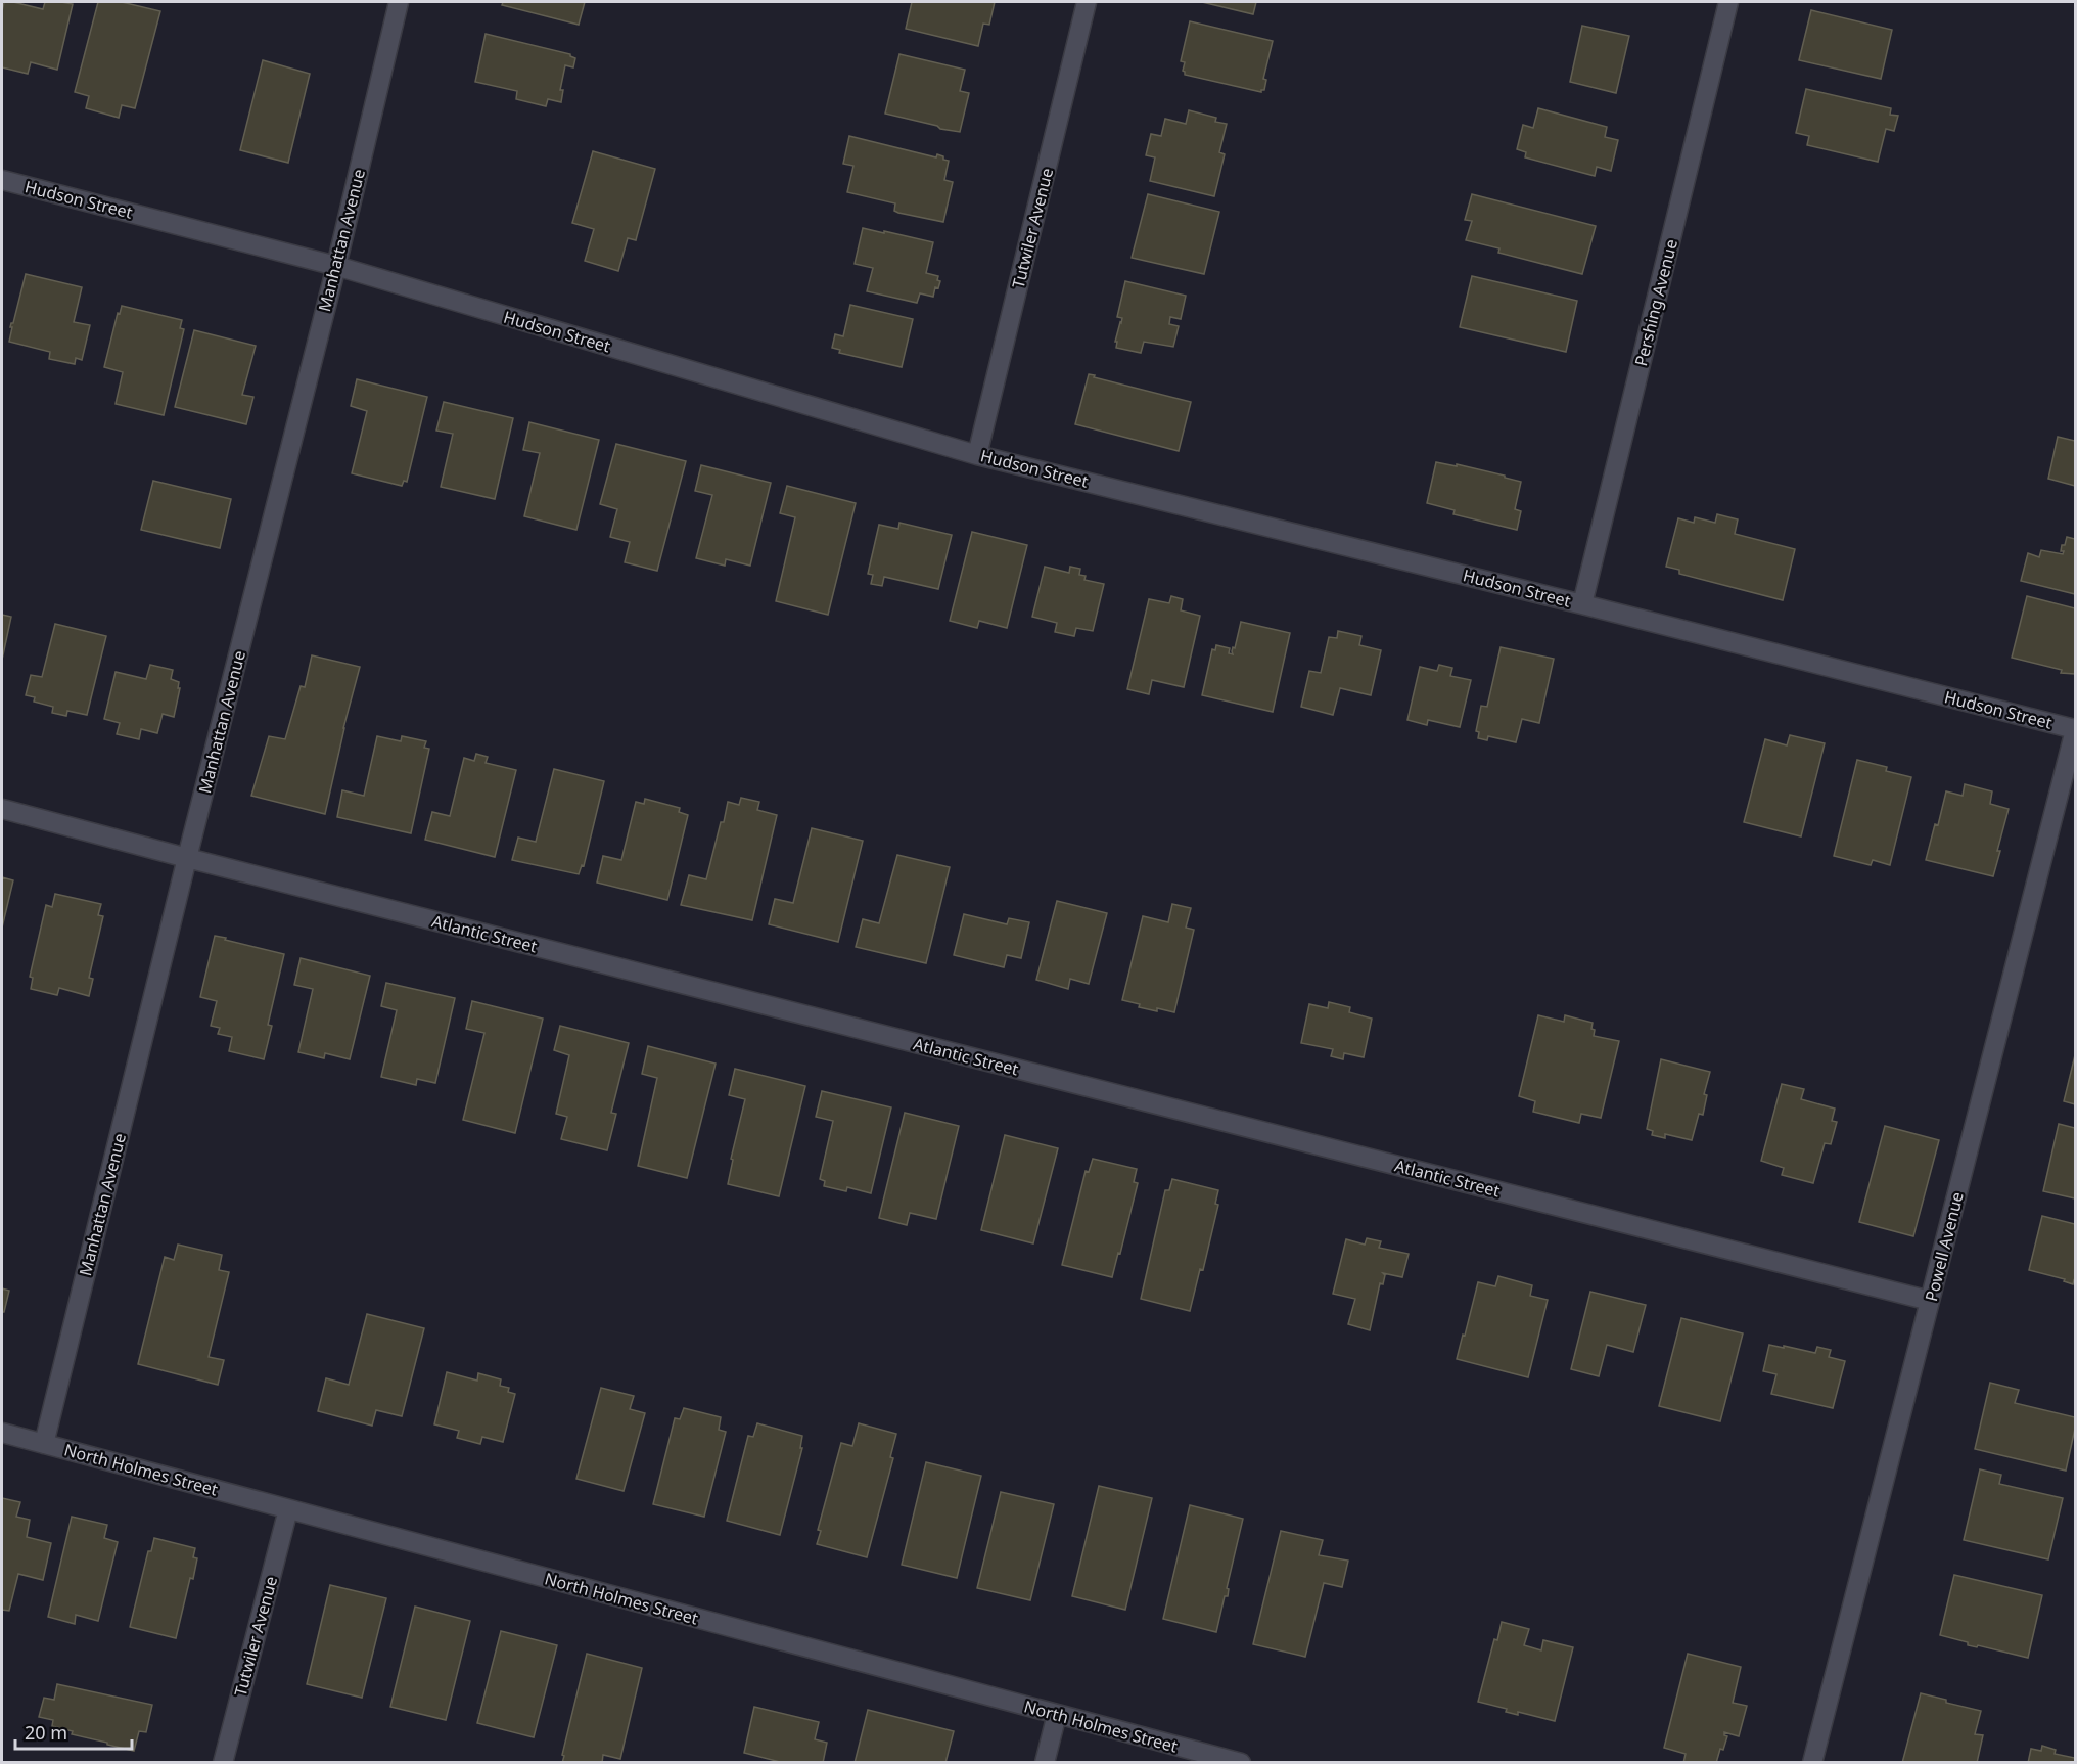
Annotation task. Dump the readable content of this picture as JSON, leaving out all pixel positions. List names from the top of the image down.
{
  "streets": {
    "street": [
      "Hudson Street",
      "Tutwiler Avenue",
      "Manhattan Avenue",
      "Pershing Avenue",
      "Atlantic Street",
      "Powell Avenue",
      "North Holmes Street"
    ]
  },
  "crossings": [
    ["Hudson Street", "Tutwiler Avenue"],
    ["Hudson Street", "Manhattan Avenue"],
    ["Hudson Street", "Pershing Avenue"],
    ["Hudson Street", "Powell Avenue"],
    ["Tutwiler Avenue", "North Holmes Street"],
    ["Manhattan Avenue", "Atlantic Street"],
    ["Manhattan Avenue", "North Holmes Street"],
    ["Atlantic Street", "Powell Avenue"]
  ],
  "scale_bar": "20 m"
}
